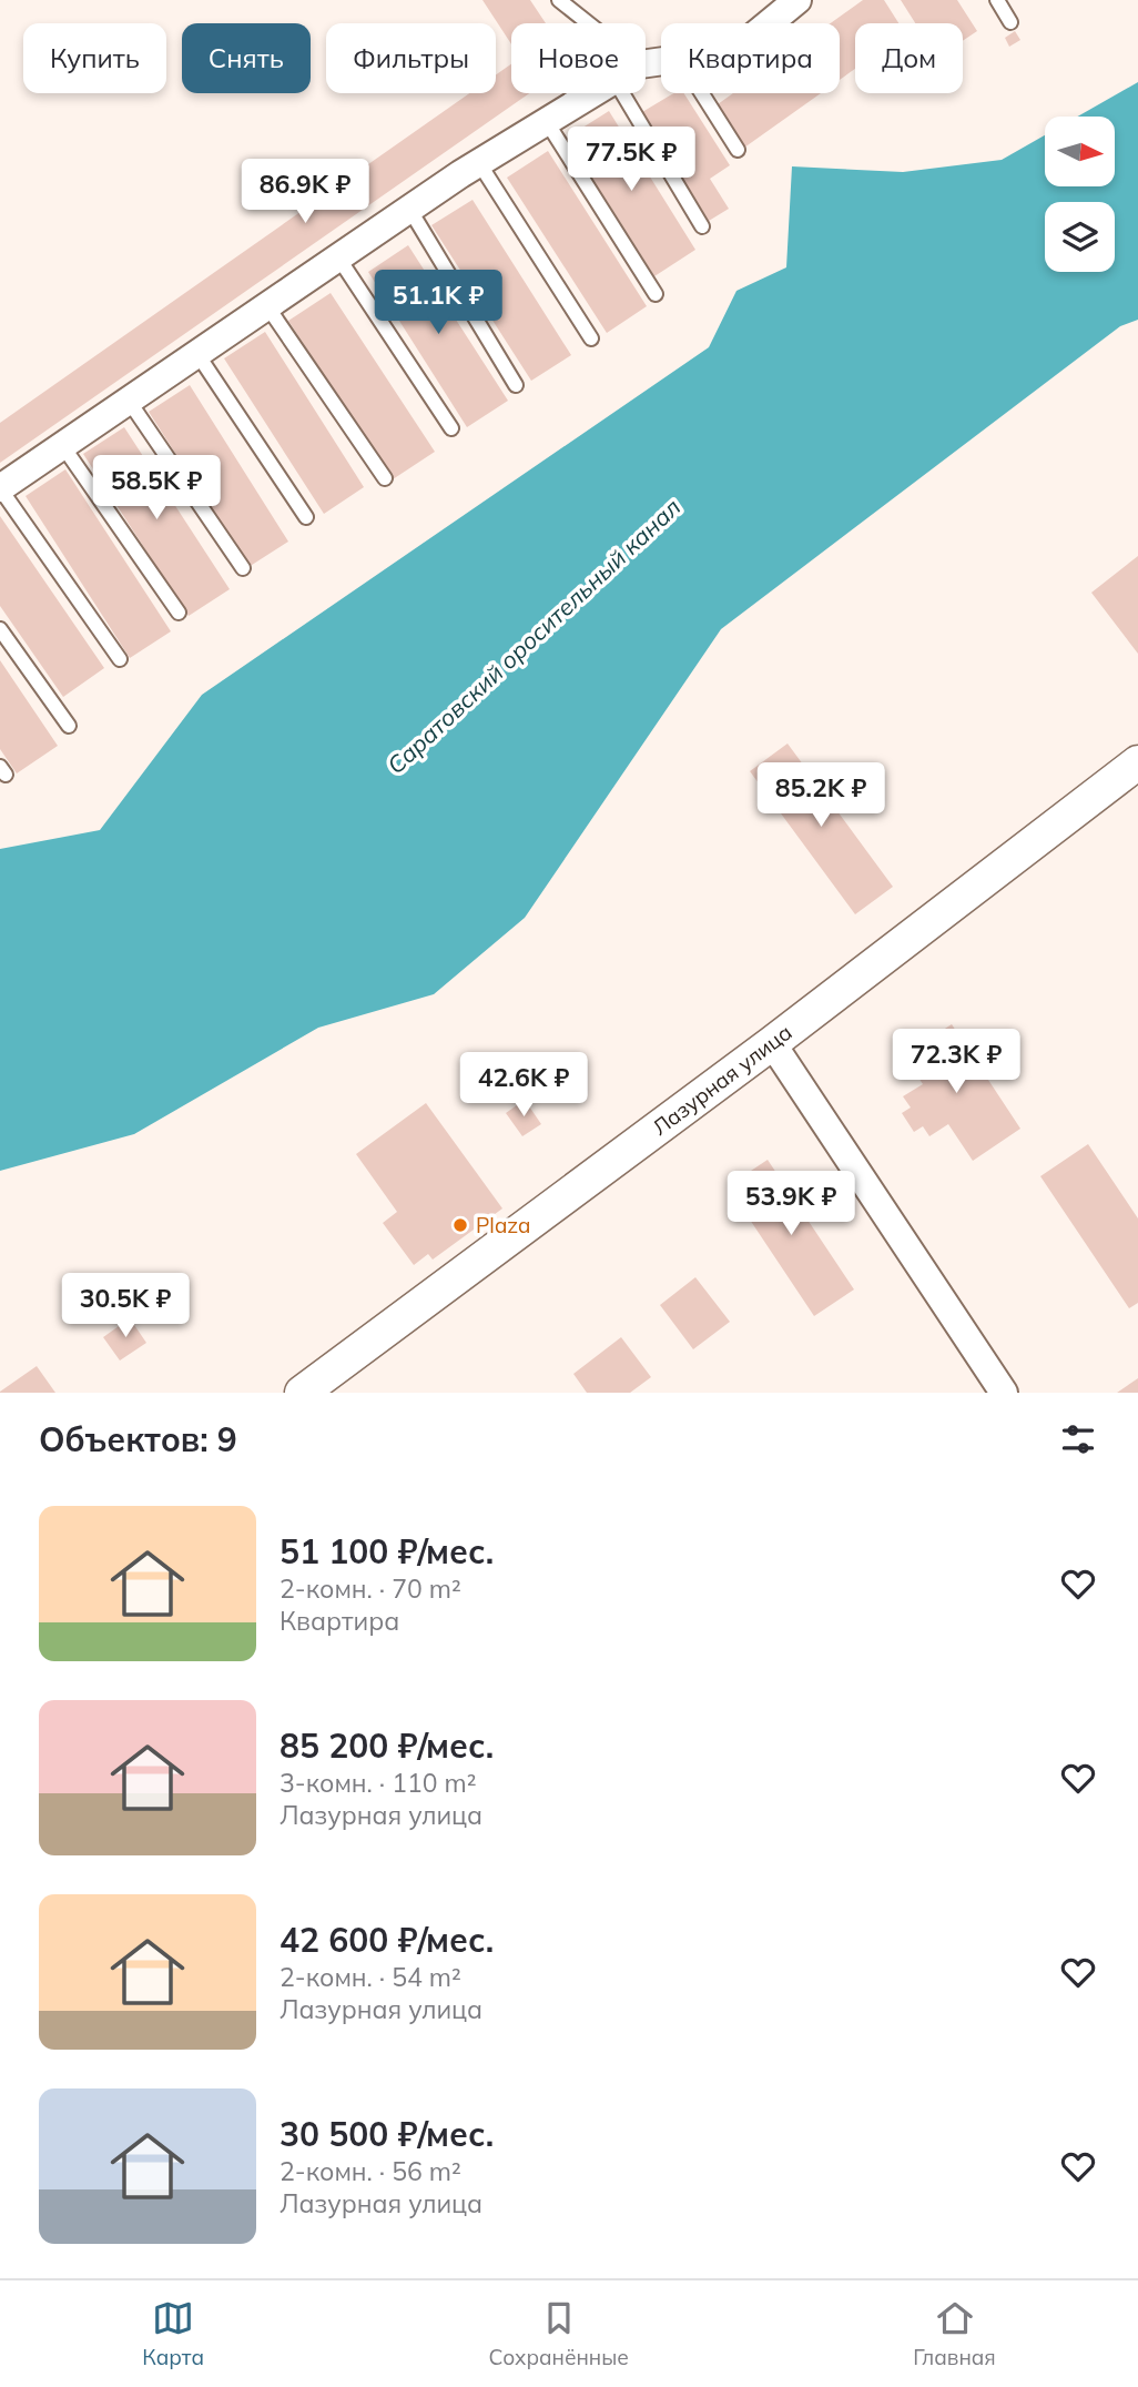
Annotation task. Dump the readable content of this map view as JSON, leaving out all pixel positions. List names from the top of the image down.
{
  "streets": {
    "street": ["Лазурная улица"]
  },
  "water": ["Саратовский оросительный канал"],
  "places": ["Plaza"],
  "north": "right",
  "page": {
    "chip": [
      "Купить",
      "Снять",
      "Фильтры",
      "Новое",
      "Квартира",
      "Дом"
    ],
    "price": [
      "77.5K ₽",
      "86.9K ₽",
      "51.1K ₽",
      "58.5K ₽",
      "85.2K ₽",
      "72.3K ₽",
      "42.6K ₽",
      "53.9K ₽",
      "30.5K ₽"
    ],
    "heading": "Объектов: 9",
    "list": [
      {
        "name": "51 100 ₽/мес.",
        "note": "2-комн. · 70 m² · Квартира"
      },
      {
        "name": "85 200 ₽/мес.",
        "note": "3-комн. · 110 m² · Лазурная улица"
      },
      {
        "name": "42 600 ₽/мес.",
        "note": "2-комн. · 54 m² · Лазурная улица"
      },
      {
        "name": "30 500 ₽/мес.",
        "note": "2-комн. · 56 m² · Лазурная улица"
      }
    ],
    "tabs": ["Карта", "Сохранённые", "Главная"]
  }
}
